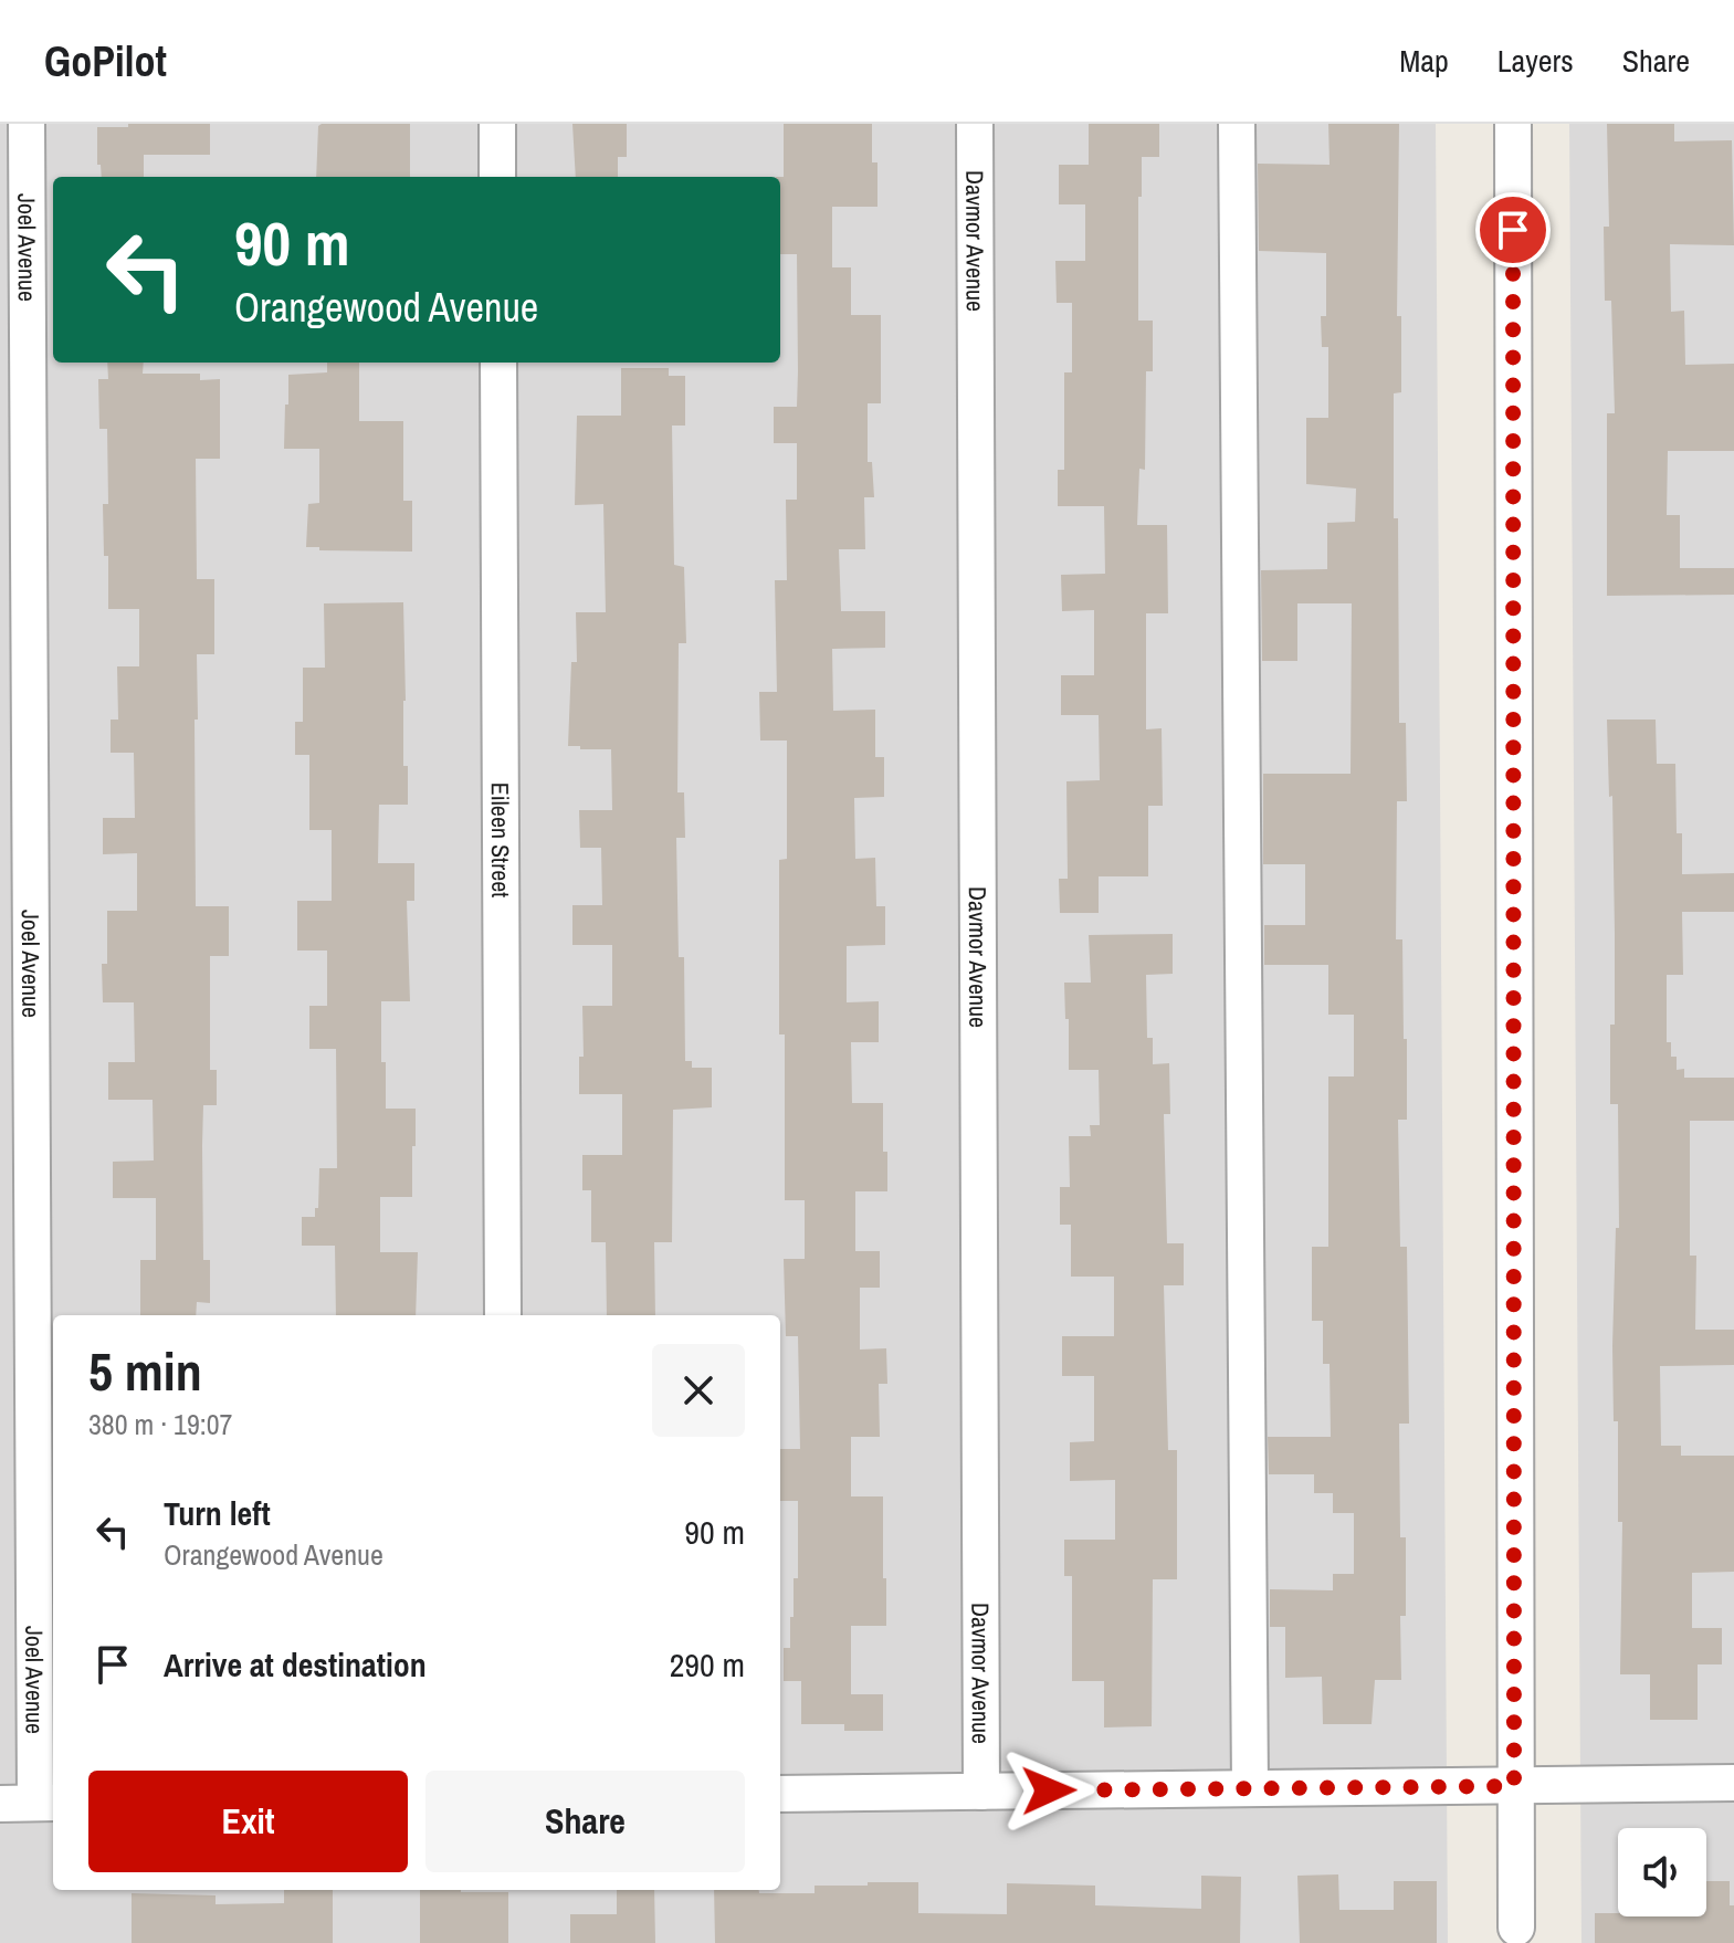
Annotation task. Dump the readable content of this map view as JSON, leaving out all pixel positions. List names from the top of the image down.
{
  "streets": {
    "street": ["Davmor Avenue", "Joel Avenue", "Eileen Street"]
  },
  "page": {
    "header": "GoPilot",
    "nav": ["Map", "Layers", "Share"],
    "turn": ["90 m", "Orangewood Avenue"],
    "heading": ["5 min", "380 m · 19:07"],
    "list": [
      {
        "name": "Turn left",
        "note": "Orangewood Avenue",
        "value": "90 m"
      },
      {
        "name": "Arrive at destination",
        "value": "290 m"
      }
    ],
    "buttons": ["Exit", "Share"]
  }
}
